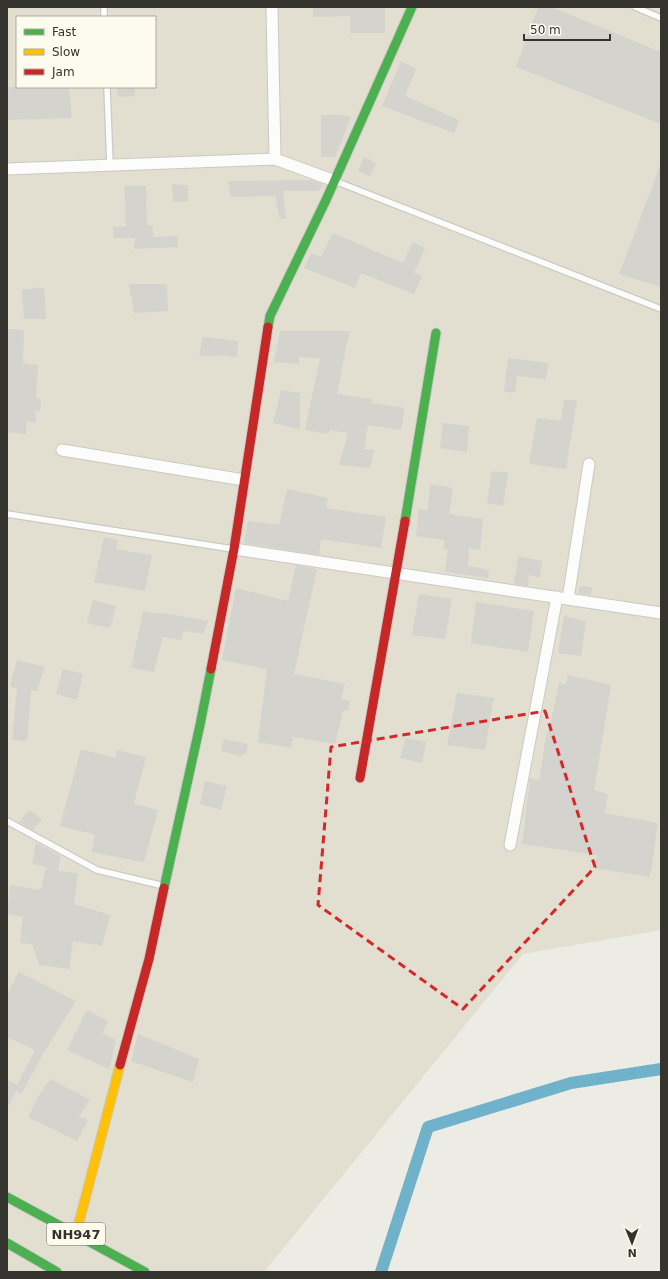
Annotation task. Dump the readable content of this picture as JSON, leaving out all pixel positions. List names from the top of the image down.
{
  "streets": {
    "main road": ["NH947"]
  },
  "legend": ["Fast", "Slow", "Jam"],
  "scale_bar": "50 m",
  "north": "bottom"
}
